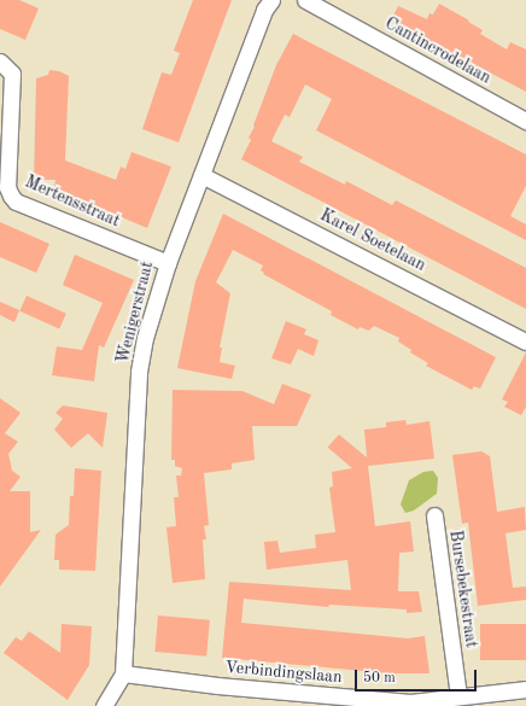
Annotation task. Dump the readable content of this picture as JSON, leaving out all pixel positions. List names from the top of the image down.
{
  "streets": {
    "street": [
      "Cantincrodelaan",
      "Mertensstraat",
      "Karel Soetelaan",
      "Wenigerstraat",
      "Bursebekestraat",
      "Verbindingslaan"
    ]
  },
  "crossings": [
    ["Mertensstraat", "Wenigerstraat"],
    ["Karel Soetelaan", "Wenigerstraat"],
    ["Wenigerstraat", "Verbindingslaan"],
    ["Bursebekestraat", "Verbindingslaan"]
  ],
  "scale_bar": "50 m"
}
